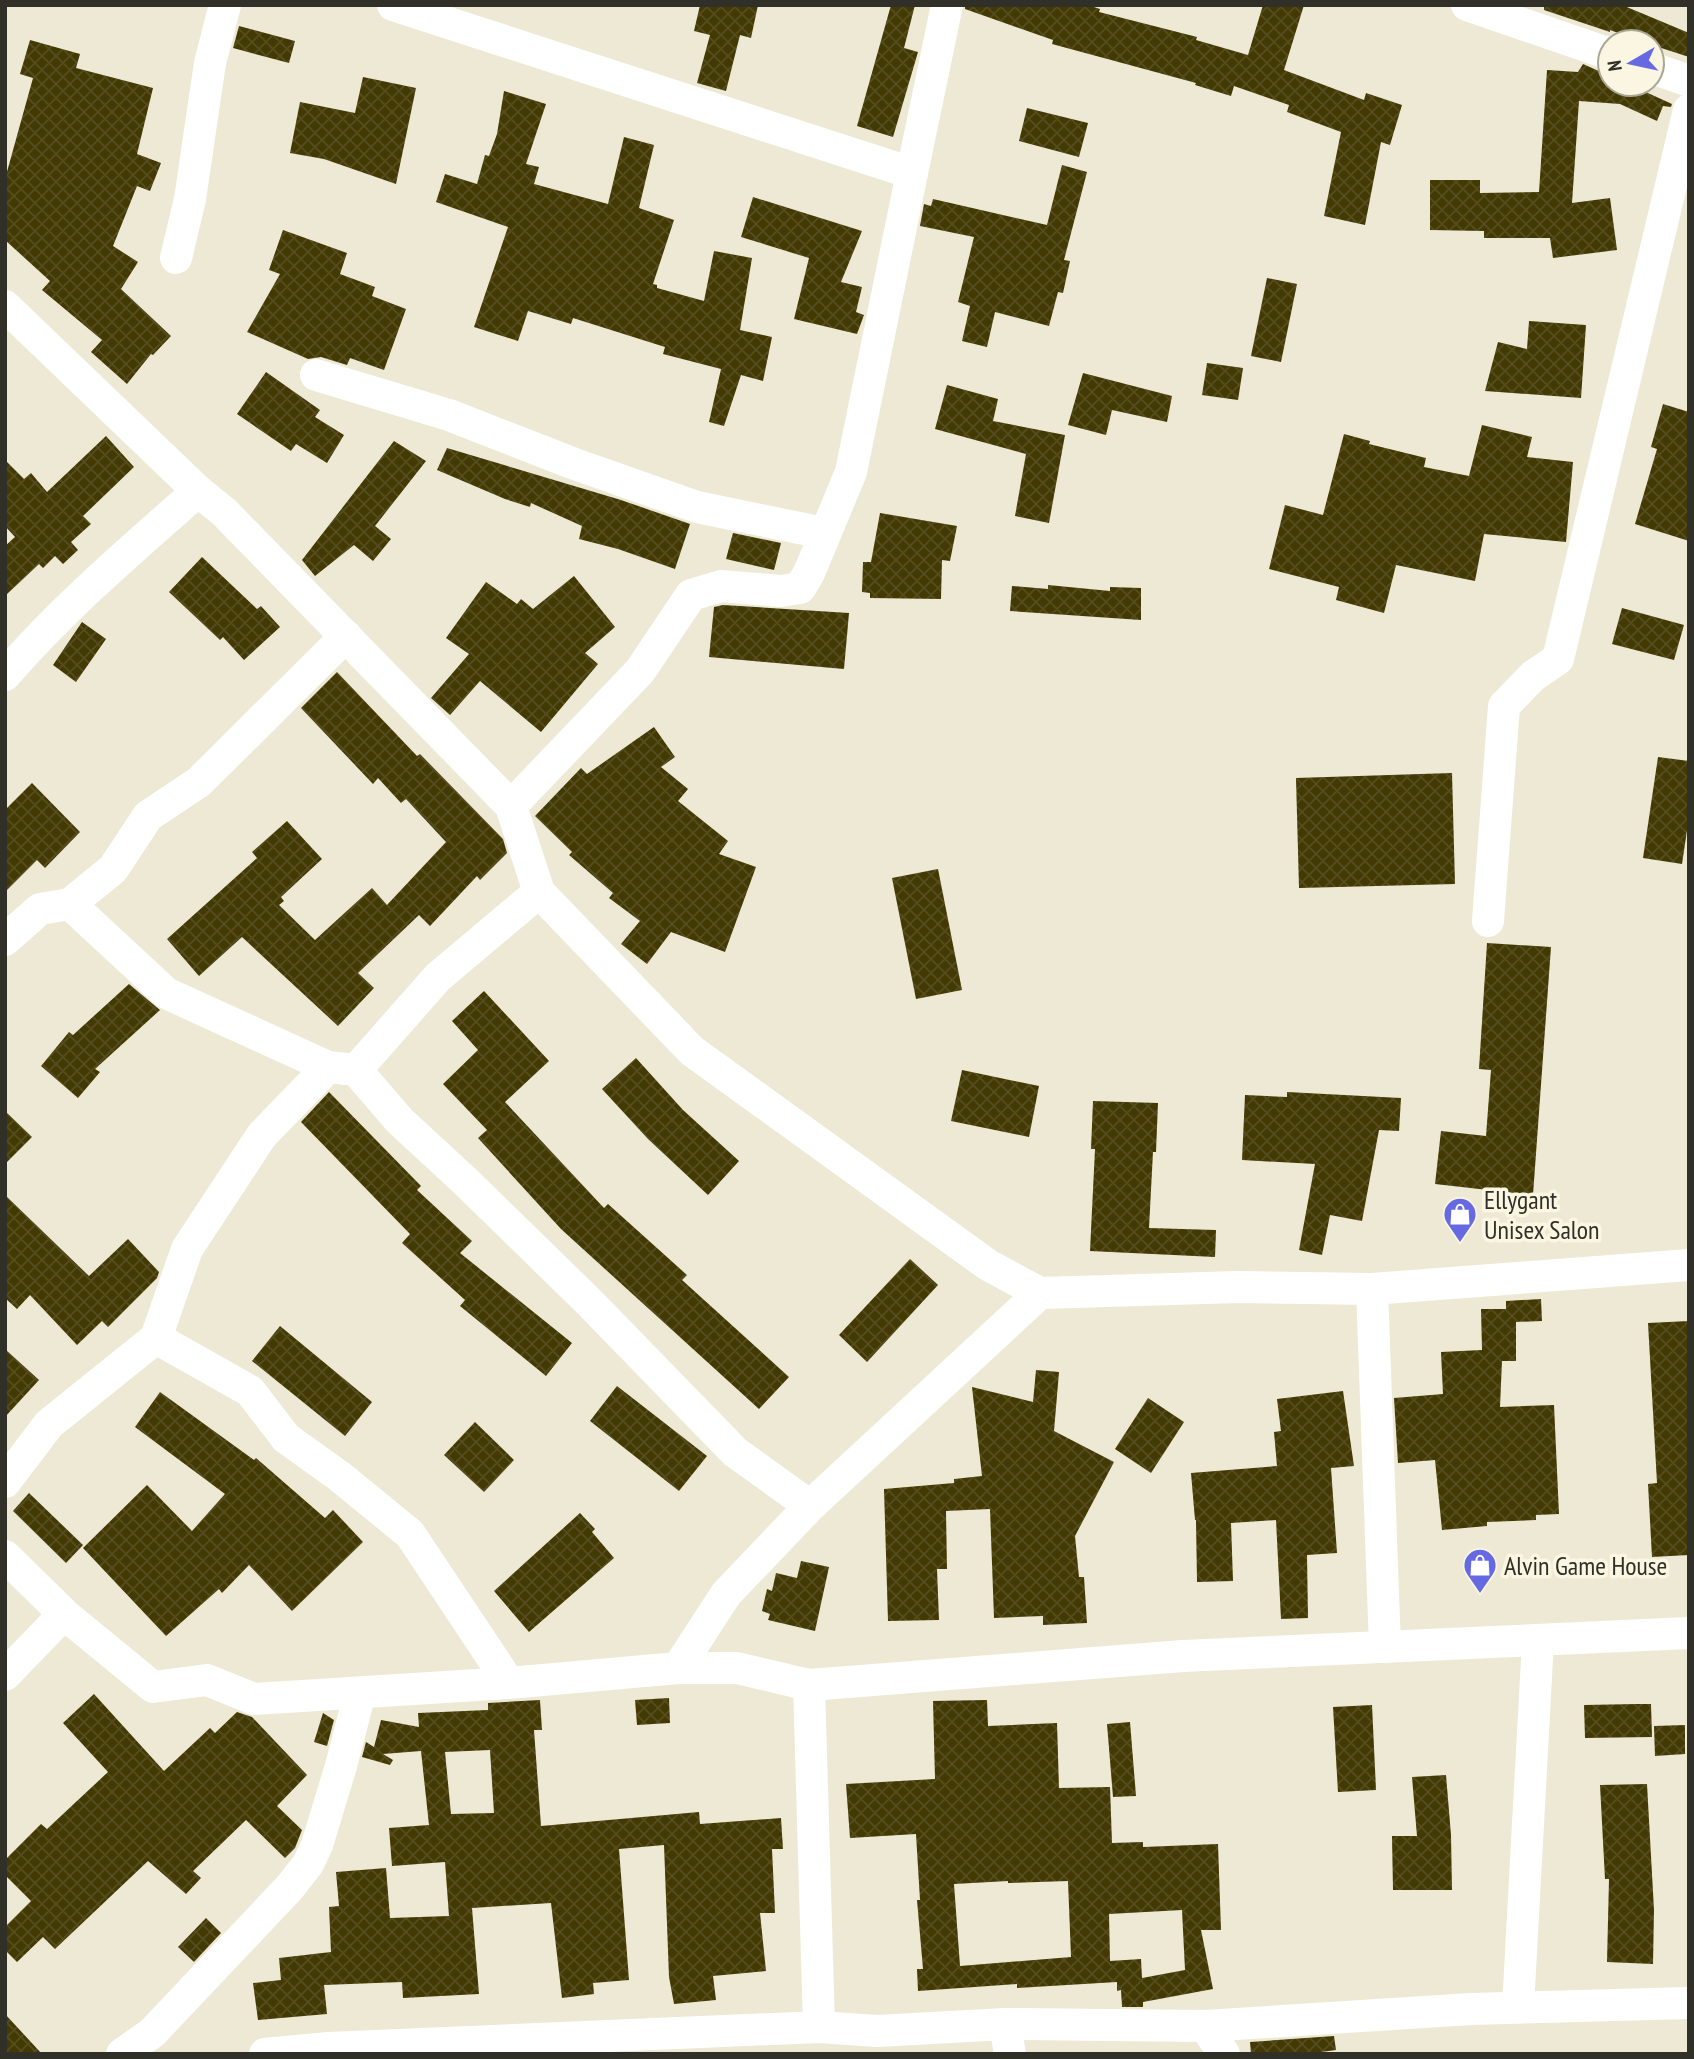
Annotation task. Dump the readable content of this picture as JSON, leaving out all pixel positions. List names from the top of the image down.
{
  "places": {
    "shop": ["Ellygant Unisex Salon", "Alvin Game House"]
  },
  "north": "left"
}
